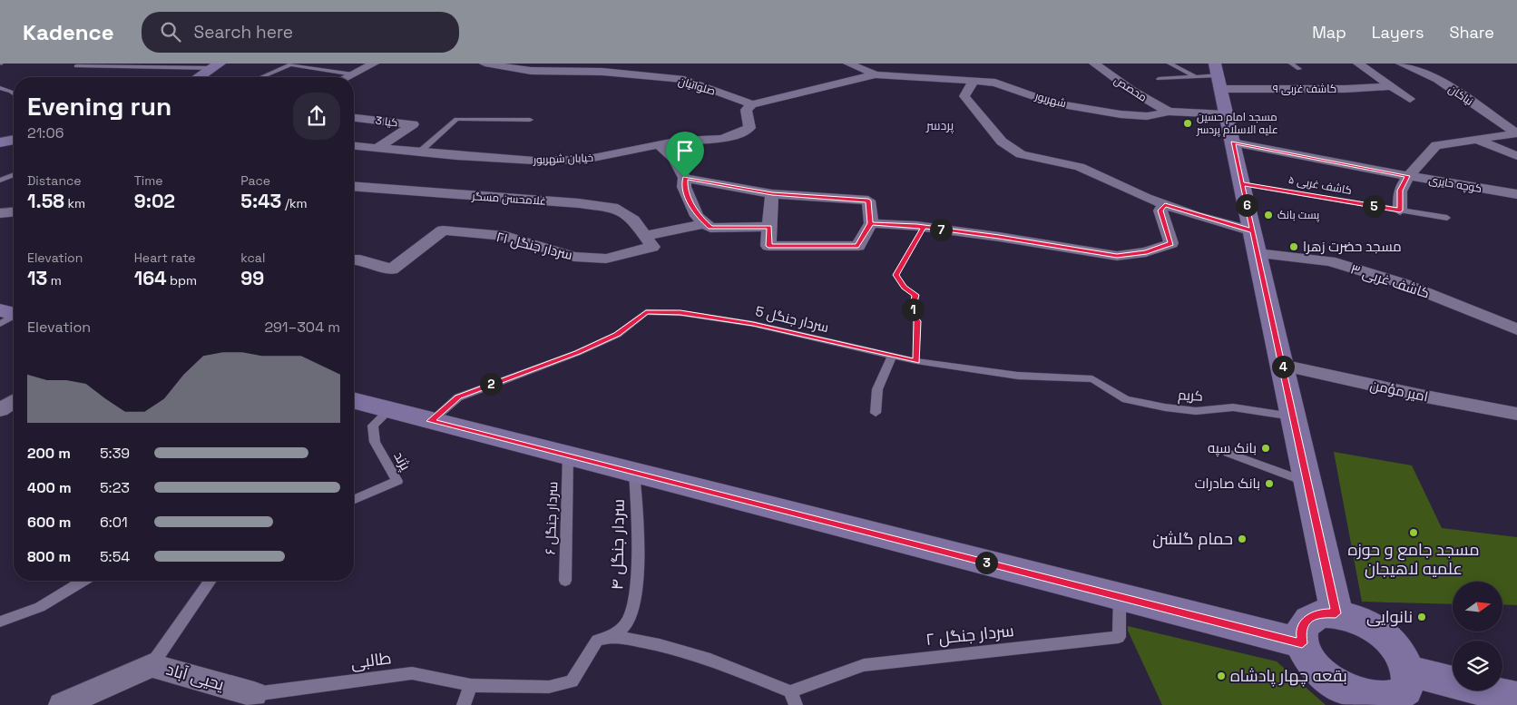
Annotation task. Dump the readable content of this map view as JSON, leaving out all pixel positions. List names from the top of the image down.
{
  "streets": {
    "street": [
      "صلواتیان",
      "محصص",
      "کاشف غربی ۹",
      "نیاکان",
      "شهریور",
      "کیا 3",
      "خیابان شهریور",
      "کوچه حایری",
      "غلامحسن مسگر",
      "سردار جنگل ۲۱",
      "کاشف غربی ۳",
      "امیر مؤمن",
      "یحیی آباد"
    ],
    "lane": [
      "کاشف غربی ۵",
      "سردار جنگل 5",
      "کریم",
      "پژند",
      "سردار جنگل ۶",
      "سردار جنگل ۴",
      "سردار جنگل ۲",
      "طالبی"
    ]
  },
  "crossings": [
    ["صلواتیان", "خیابان شهریور"],
    ["محصص", "شهریور"],
    ["کیا 3", "خیابان شهریور"],
    ["غلامحسن مسگر", "سردار جنگل ۲۱"],
    ["سردار جنگل 5", "کریم"],
    ["سردار جنگل ۴", "طالبی"],
    ["طالبی", "یحیی آباد"]
  ],
  "districts": ["پردسر"],
  "places": [
    "مسجد امام حسین علیه الاسلام پردسر",
    "پست بانک",
    "مسجد حضرت زهرا",
    "بانک سپه",
    "بانک صادرات",
    "مسجد جامع و حوزه علمیه لاهیجان",
    "حمام گلشن",
    "نانوایی",
    "بقعه چهار پادشاه"
  ],
  "north": "right",
  "page": {
    "header": "Kadence",
    "search": "Search here",
    "nav": ["Map", "Layers", "Share"],
    "heading": ["Evening run", "21:06"],
    "stats": [
      ["Distance", "1.58 km"],
      ["Time", "9:02"],
      ["Pace", "5:43 /km"],
      ["Elevation", "13 m"],
      ["Heart rate", "164 bpm"],
      ["kcal", "99"]
    ],
    "pins": [
      "6",
      "5",
      "7",
      "1",
      "4",
      "2",
      "3"
    ],
    "chart": ["Elevation", "291–304 m"],
    "list": [
      {
        "name": "200 m",
        "note": "5:39"
      },
      {
        "name": "400 m",
        "note": "5:23"
      },
      {
        "name": "600 m",
        "note": "6:01"
      },
      {
        "name": "800 m",
        "note": "5:54"
      }
    ]
  }
}
